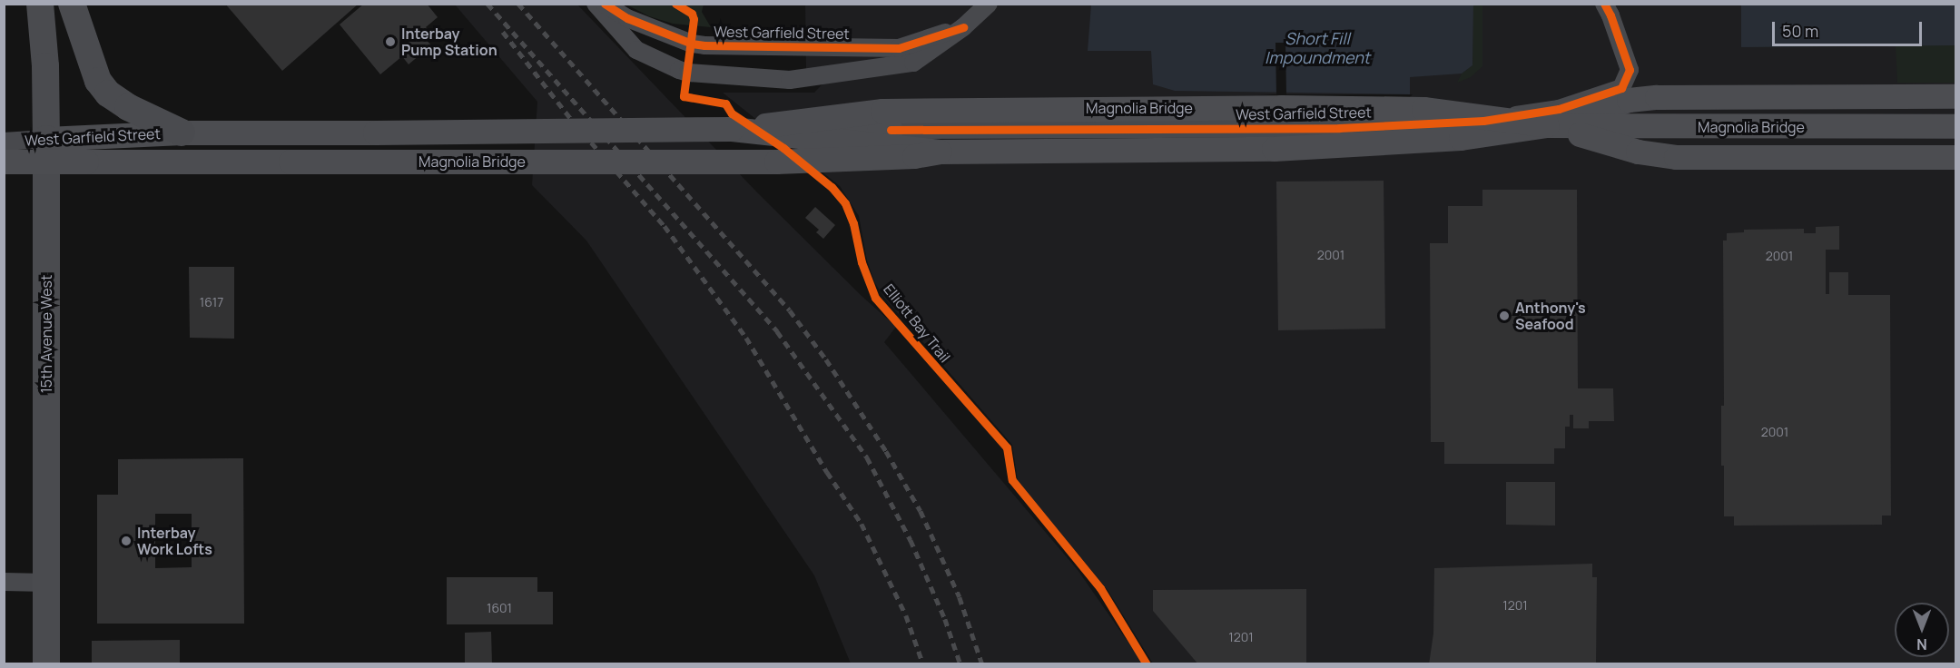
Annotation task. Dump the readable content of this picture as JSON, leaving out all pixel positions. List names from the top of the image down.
{
  "streets": {
    "main road": ["West Garfield Street", "Magnolia Bridge", "15th Avenue West"],
    "cycle path": ["Elliott Bay Trail"]
  },
  "crossings": [
    ["West Garfield Street", "Magnolia Bridge"],
    ["West Garfield Street", "15th Avenue West"]
  ],
  "water": ["Short Fill Impoundment"],
  "places": ["Interbay Pump Station", "Anthony's Seafood", "Interbay Work Lofts"],
  "house_numbers": [
    "2001",
    "2001",
    "1617",
    "2001",
    "1201",
    "1601",
    "1201"
  ],
  "scale_bar": "50 m",
  "north": "bottom"
}
